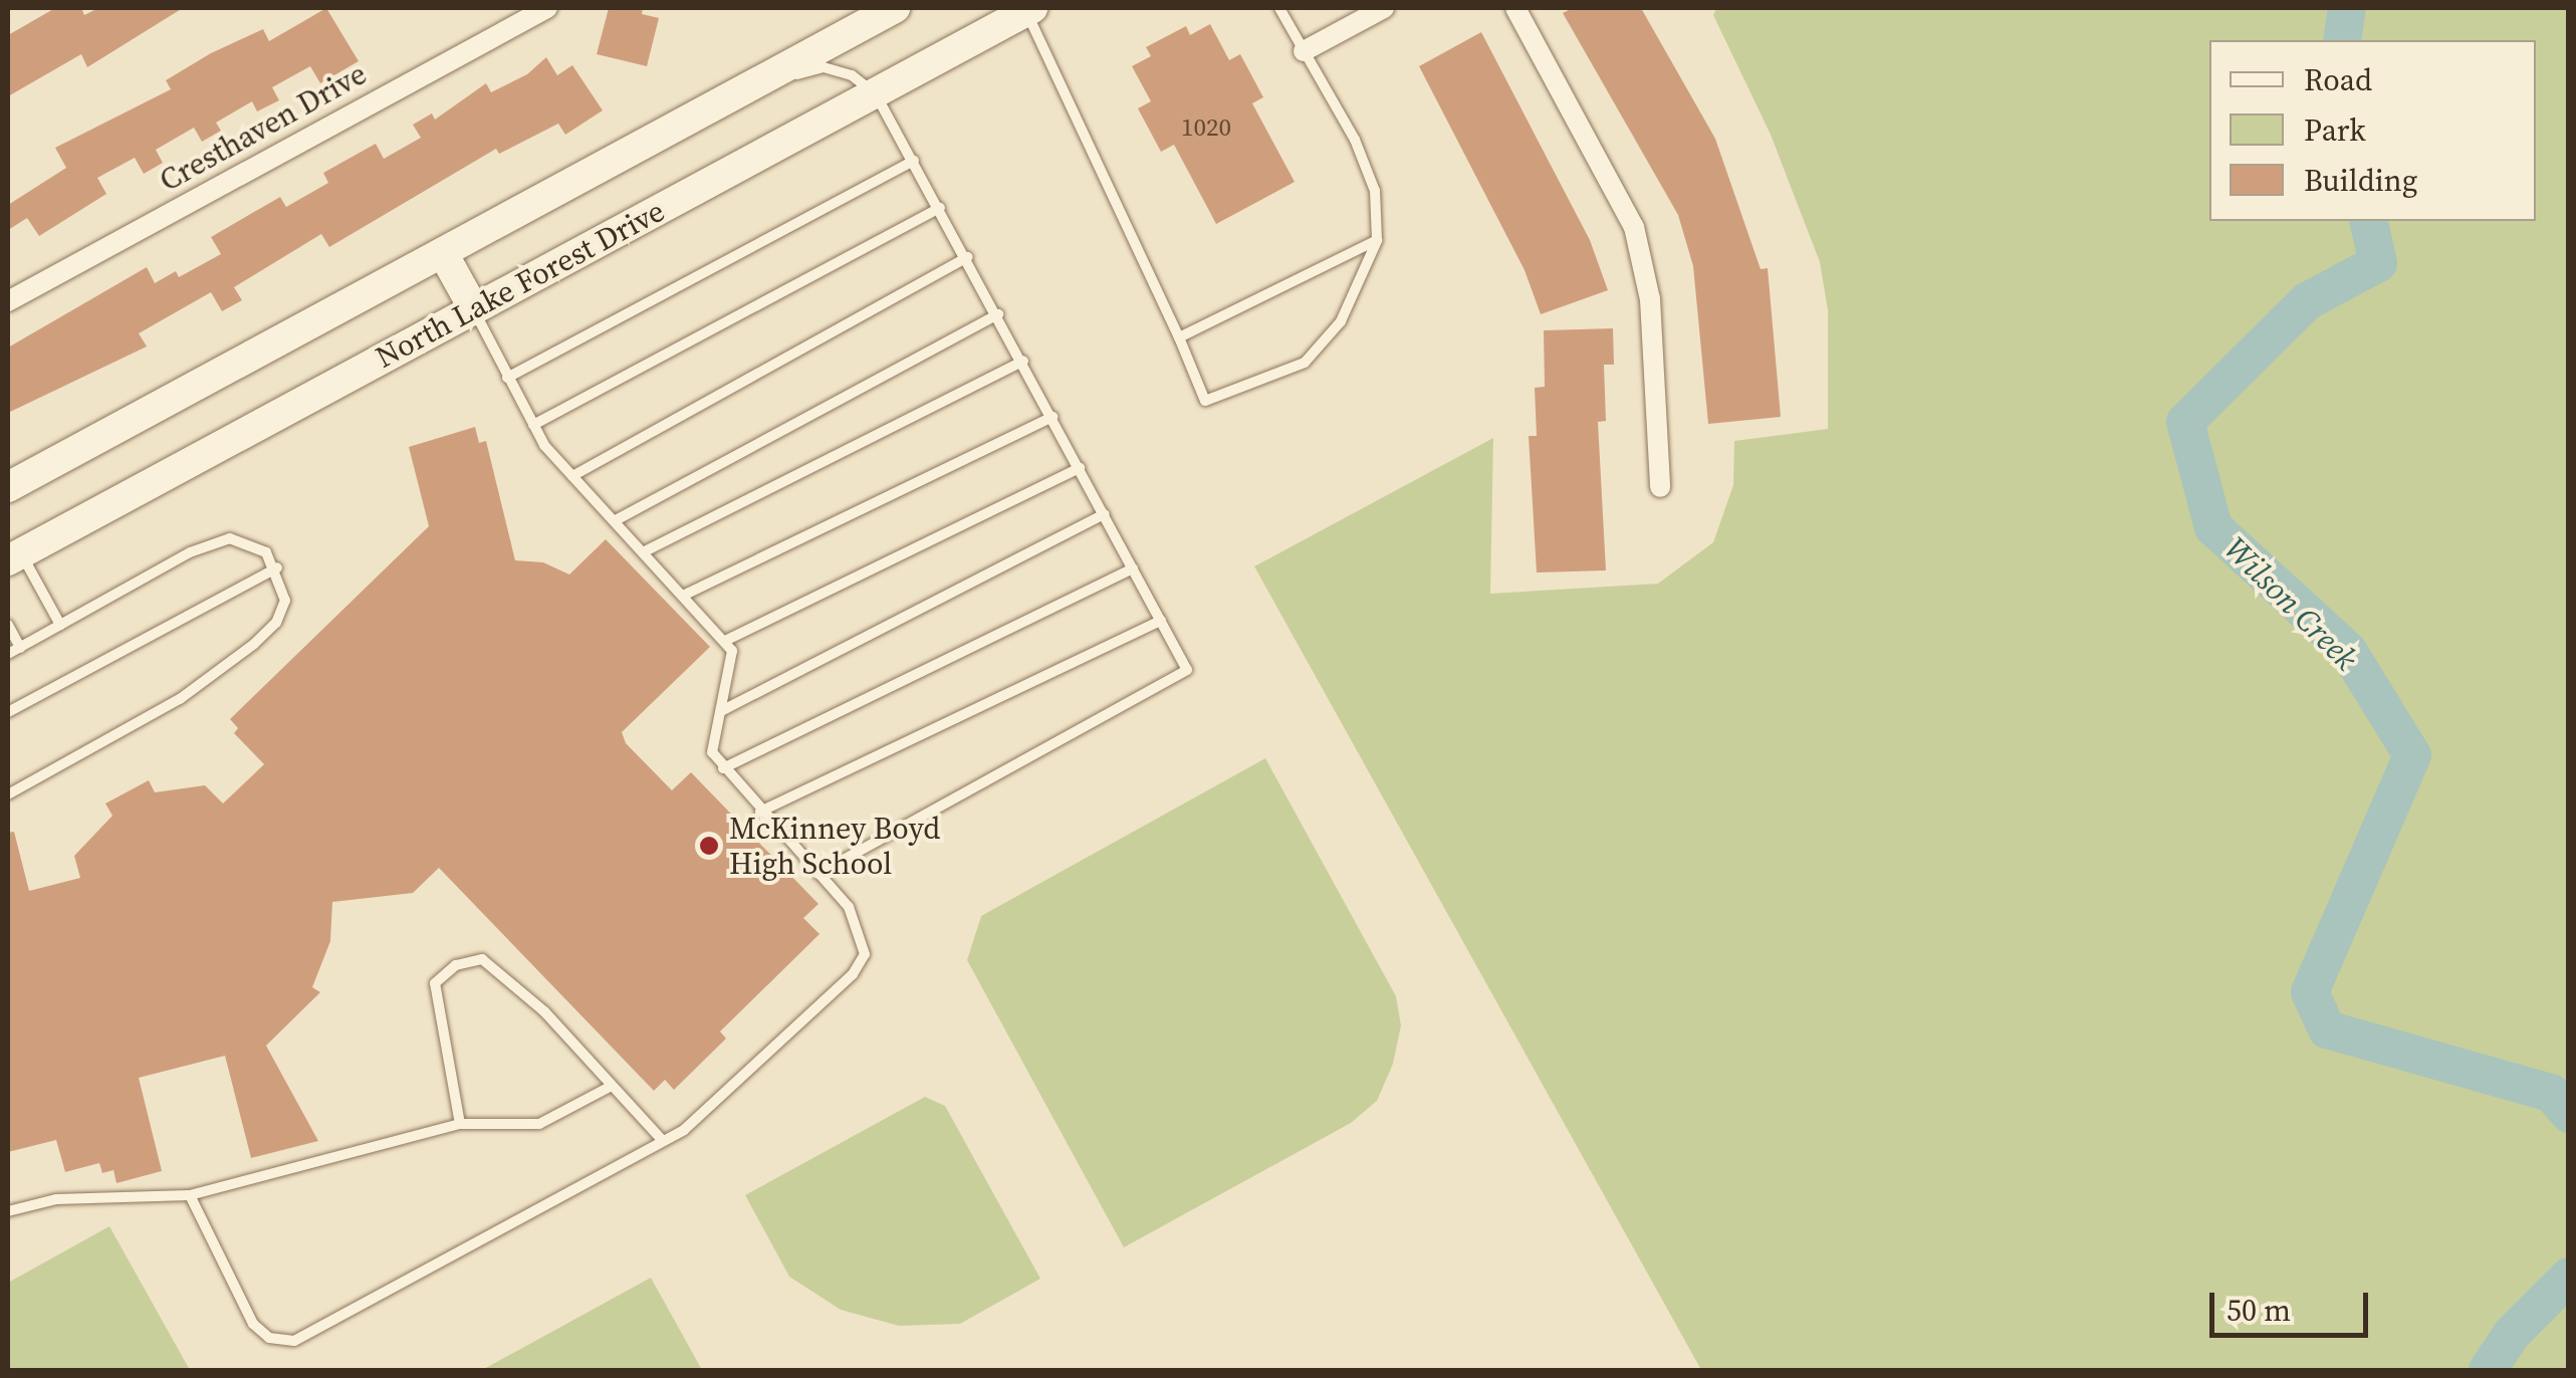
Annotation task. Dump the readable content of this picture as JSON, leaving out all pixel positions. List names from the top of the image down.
{
  "streets": {
    "main road": ["North Lake Forest Drive"],
    "street": ["Cresthaven Drive"]
  },
  "water": ["Wilson Creek"],
  "places": ["McKinney Boyd High School"],
  "house_numbers": ["1020"],
  "legend": ["Road", "Park", "Building"],
  "scale_bar": "50 m"
}
